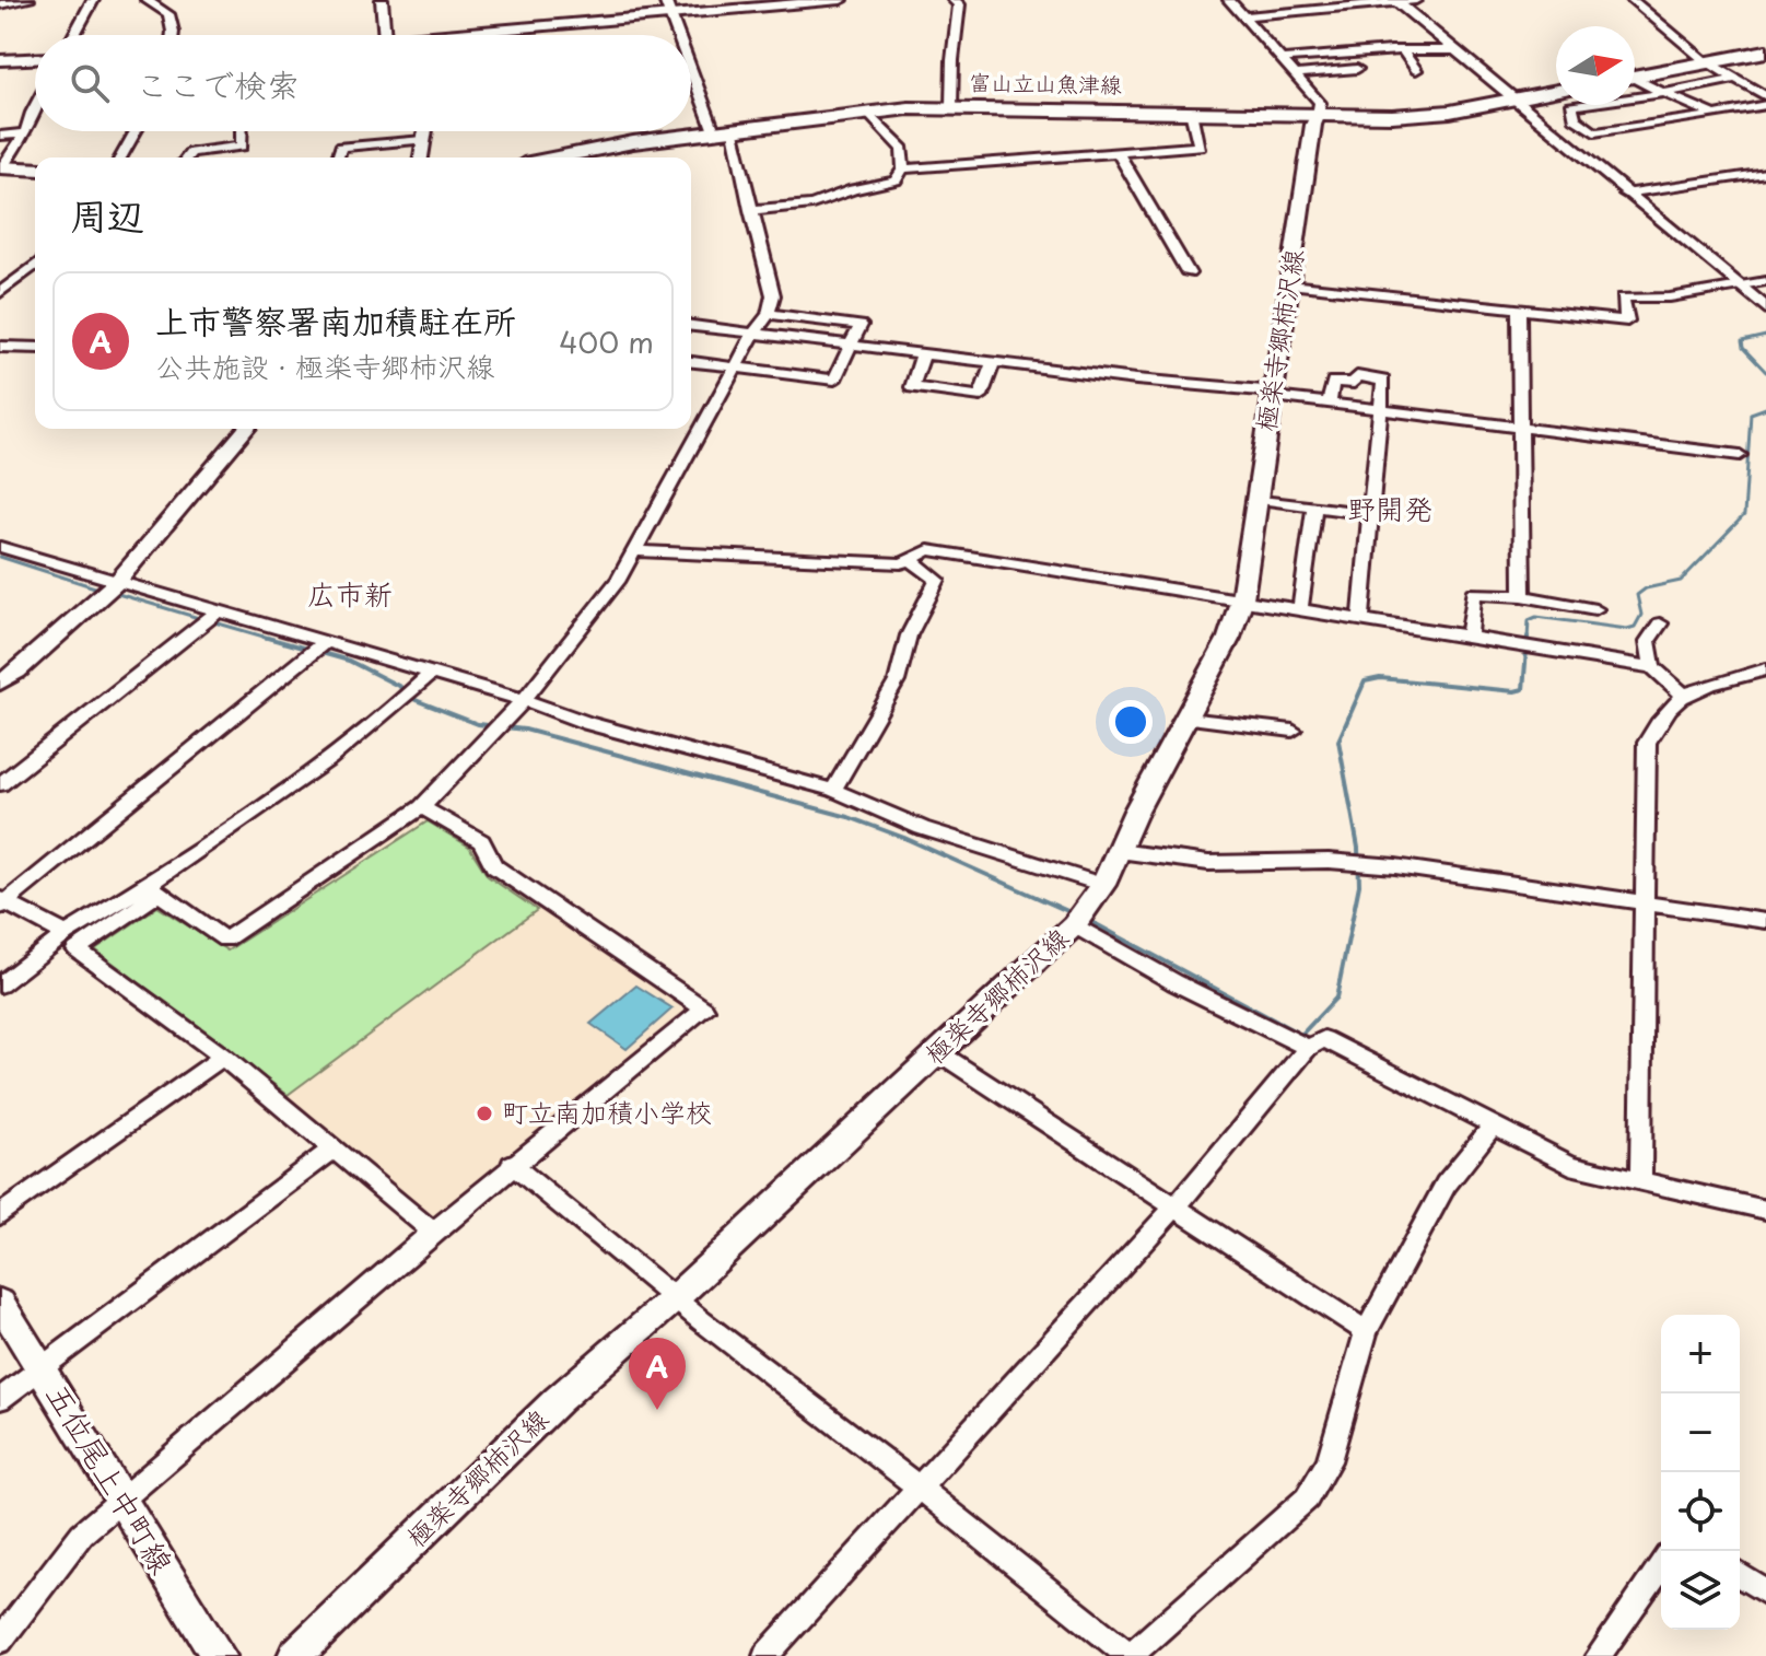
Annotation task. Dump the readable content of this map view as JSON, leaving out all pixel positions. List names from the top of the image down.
{
  "streets": {
    "main road": ["富山立山魚津線", "極楽寺郷柿沢線", "五位尾上中町線"]
  },
  "crossings": [
    ["富山立山魚津線", "極楽寺郷柿沢線"]
  ],
  "districts": ["野開発", "広市新"],
  "places": ["町立南加積小学校"],
  "north": "right",
  "page": {
    "search": "ここで検索",
    "heading": "周辺",
    "list": [
      {
        "mark": "A",
        "name": "上市警察署南加積駐在所",
        "note": "公共施設 · 極楽寺郷柿沢線",
        "value": "400 m"
      }
    ],
    "map_buttons": ["+", "−"],
    "pins": "A"
  }
}
